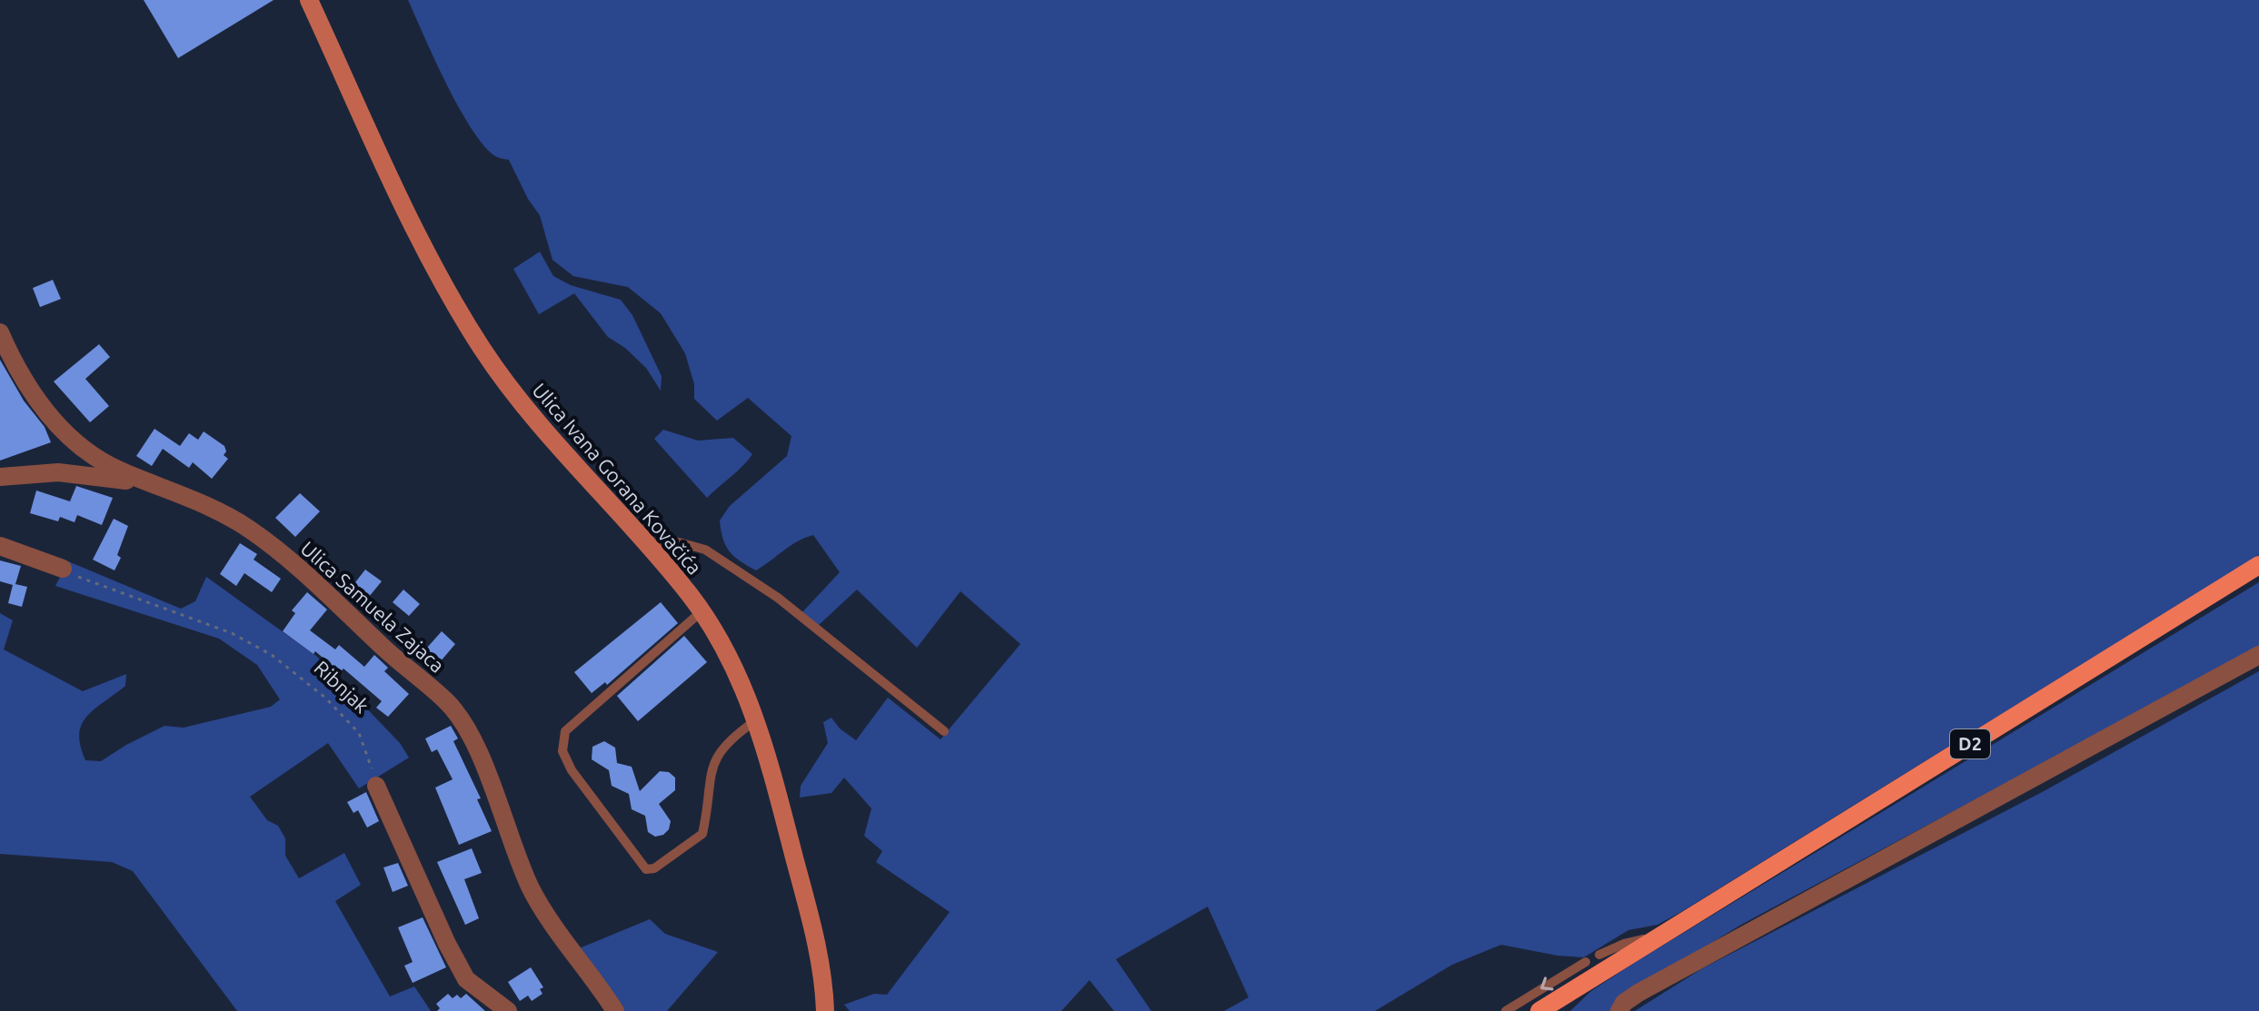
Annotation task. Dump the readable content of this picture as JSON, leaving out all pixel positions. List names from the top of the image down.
{
  "streets": {
    "main road": ["Ulica Ivana Gorana Kovačića", "D2"],
    "street": ["Ulica Samuela Zajaca"],
    "path": ["Ribnjak"]
  }
}
